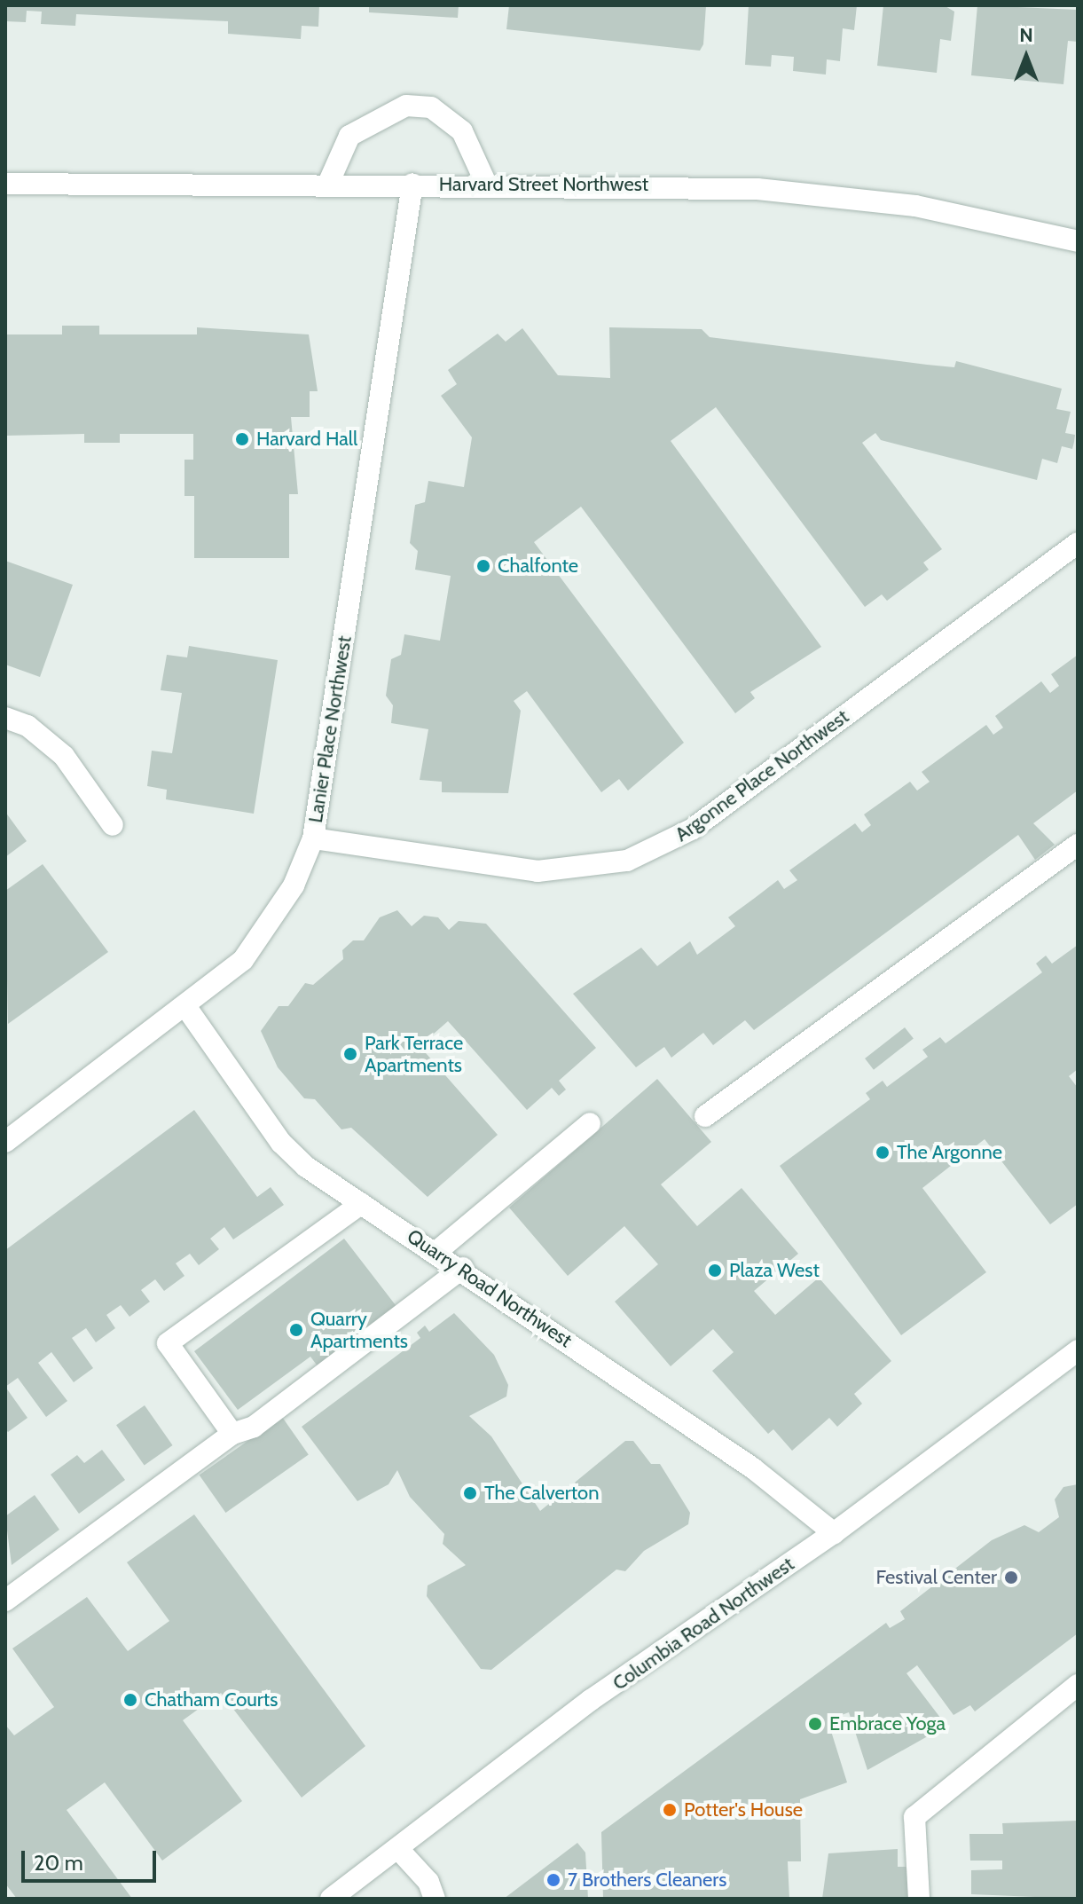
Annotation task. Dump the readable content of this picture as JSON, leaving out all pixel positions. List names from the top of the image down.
{
  "streets": {
    "street": [
      "Harvard Street Northwest",
      "Lanier Place Northwest",
      "Argonne Place Northwest",
      "Quarry Road Northwest",
      "Columbia Road Northwest"
    ]
  },
  "crossings": [
    ["Harvard Street Northwest", "Lanier Place Northwest"],
    ["Lanier Place Northwest", "Argonne Place Northwest"],
    ["Lanier Place Northwest", "Quarry Road Northwest"],
    ["Quarry Road Northwest", "Columbia Road Northwest"]
  ],
  "places": [
    "Harvard Hall",
    "Chalfonte",
    "Park Terrace Apartments",
    "The Argonne",
    "Plaza West",
    "Quarry Apartments",
    "The Calverton",
    "Festival Center",
    "Chatham Courts",
    "Embrace Yoga",
    "Potter's House",
    "7 Brothers Cleaners"
  ],
  "scale_bar": "20 m",
  "north": "top"
}
